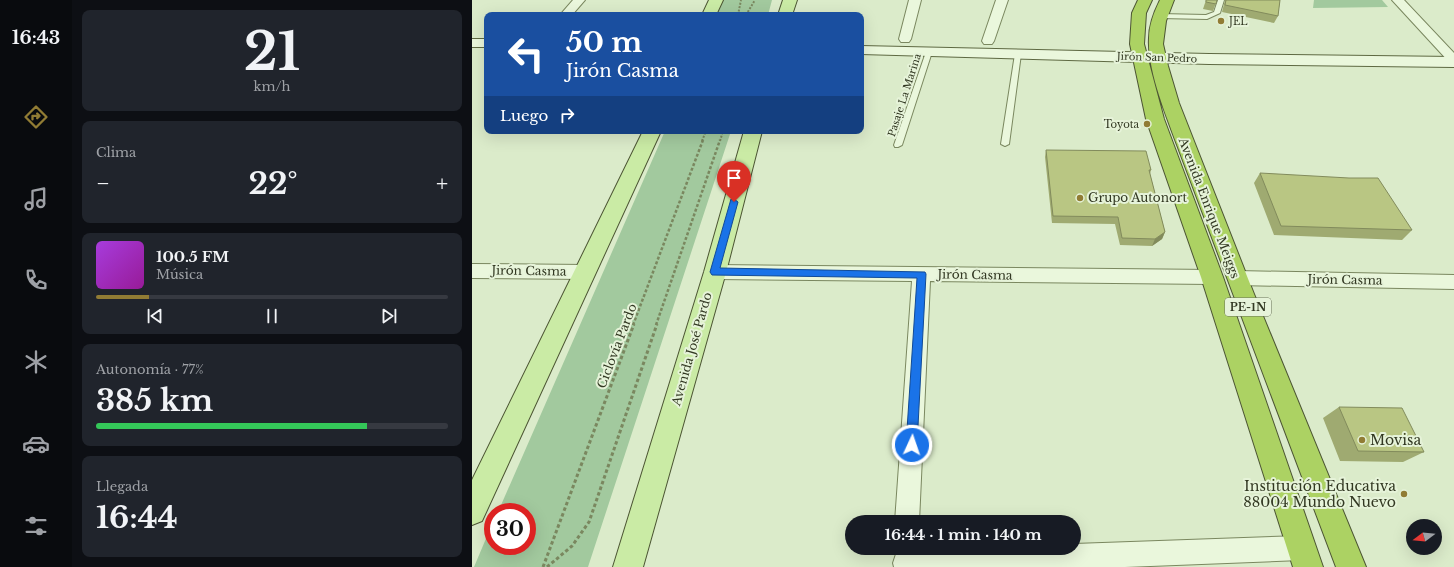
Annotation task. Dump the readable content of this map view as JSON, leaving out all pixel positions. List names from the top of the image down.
{
  "streets": {
    "highway": ["Avenida Enrique Meiggs", "PE-1N"],
    "main road": ["Jirón San Pedro", "Avenida José Pardo"],
    "street": ["Jirón Casma"],
    "lane": ["Pasaje La Marina"],
    "path": ["Ciclovía Pardo"]
  },
  "crossings": [
    ["Jirón San Pedro", "Pasaje La Marina"],
    ["Jirón San Pedro", "Avenida Enrique Meiggs"],
    ["Avenida Enrique Meiggs", "Jirón Casma"],
    ["Jirón Casma", "Avenida José Pardo"]
  ],
  "places": [
    "JEL",
    "Toyota",
    "Grupo Autonort",
    "Movisa",
    "Institución Educativa 88004 Mundo Nuevo"
  ],
  "north": "left",
  "page": {
    "tabs": "16:43",
    "tile": [
      ["21", "km/h"],
      "Clima",
      ["Autonomía · 77%", "385 km"],
      ["Llegada", "16:44"]
    ],
    "turn": ["50 m", "Jirón Casma"],
    "then": "Luego",
    "heat": ["−", "22°", "+"],
    "song": ["100.5 FM", "Música"],
    "limit": "30",
    "trip": "16:44 · 1 min · 140 m"
  }
}
